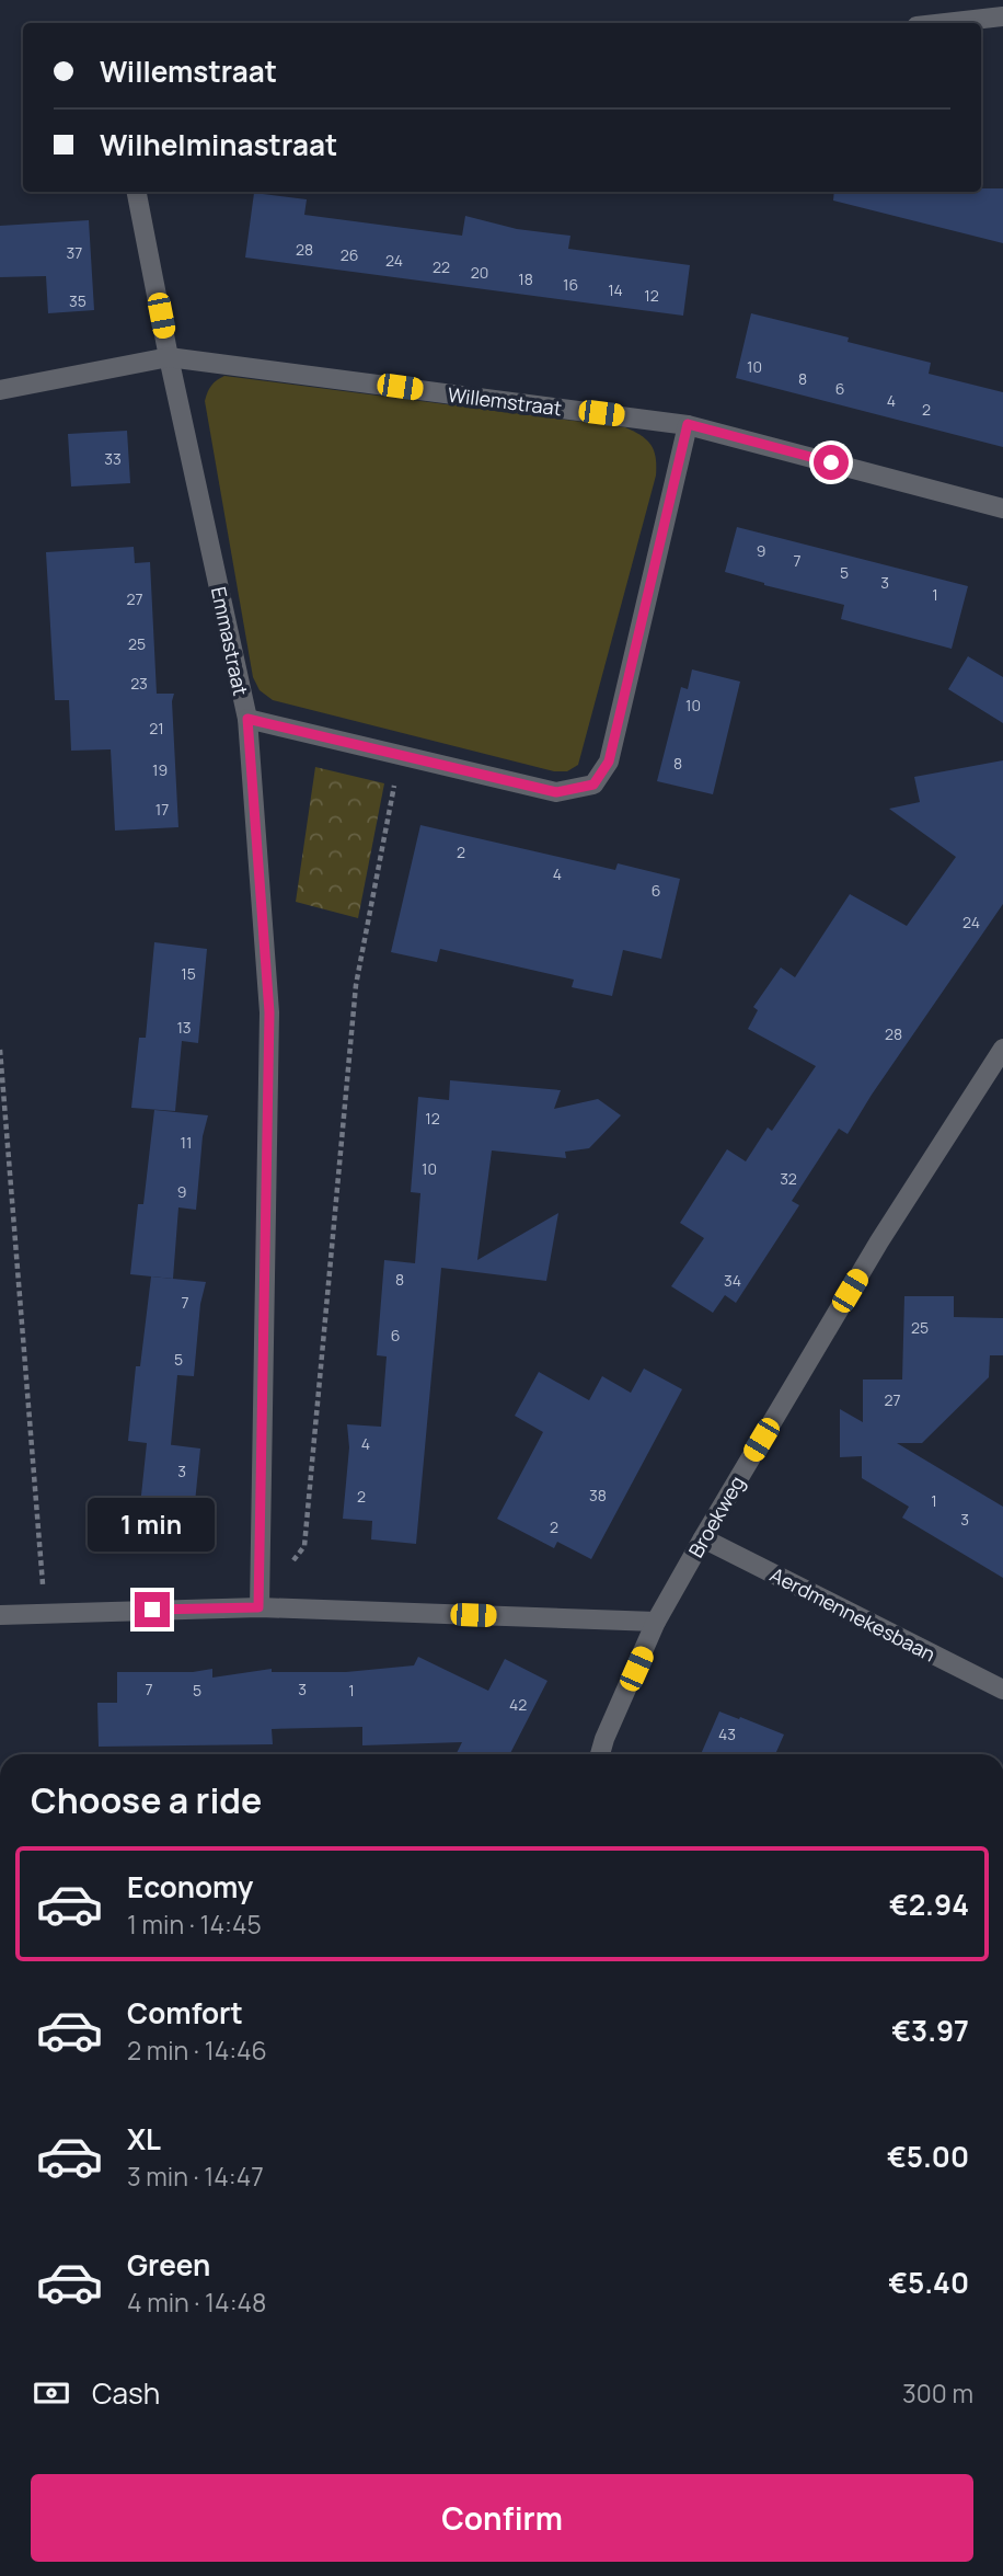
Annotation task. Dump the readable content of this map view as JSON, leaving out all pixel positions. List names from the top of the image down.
{
  "streets": {
    "street": [
      "Willemstraat",
      "Emmastraat",
      "Broekweg",
      "Aerdmennekesbaan"
    ]
  },
  "crossings": [
    ["Willemstraat", "Emmastraat"],
    ["Broekweg", "Aerdmennekesbaan"]
  ],
  "house_numbers": [
    "28",
    "37",
    "26",
    "24",
    "22",
    "20",
    "18",
    "16",
    "14",
    "12",
    "35",
    "10",
    "8",
    "6",
    "4",
    "2",
    "33",
    "9",
    "7",
    "5",
    "3",
    "1",
    "27",
    "25",
    "23",
    "10",
    "21",
    "8",
    "19",
    "17",
    "2",
    "4",
    "6",
    "24",
    "15",
    "13",
    "28",
    "12",
    "11",
    "10",
    "32",
    "9",
    "8",
    "34",
    "7",
    "25",
    "6",
    "5",
    "27",
    "4",
    "3",
    "38",
    "2",
    "1",
    "3",
    "2",
    "7",
    "3",
    "5",
    "1",
    "42",
    "43"
  ],
  "page": {
    "banner": ["Willemstraat", "Wilhelminastraat"],
    "bubble": "1 min",
    "heading": "Choose a ride",
    "list": [
      {
        "name": "Economy",
        "note": "1 min · 14:45",
        "value": "€2.94"
      },
      {
        "name": "Comfort",
        "note": "2 min · 14:46",
        "value": "€3.97"
      },
      {
        "name": "XL",
        "note": "3 min · 14:47",
        "value": "€5.00"
      },
      {
        "name": "Green",
        "note": "4 min · 14:48",
        "value": "€5.40"
      }
    ],
    "pay": ["Cash", "300 m"],
    "buttons": "Confirm"
  }
}
